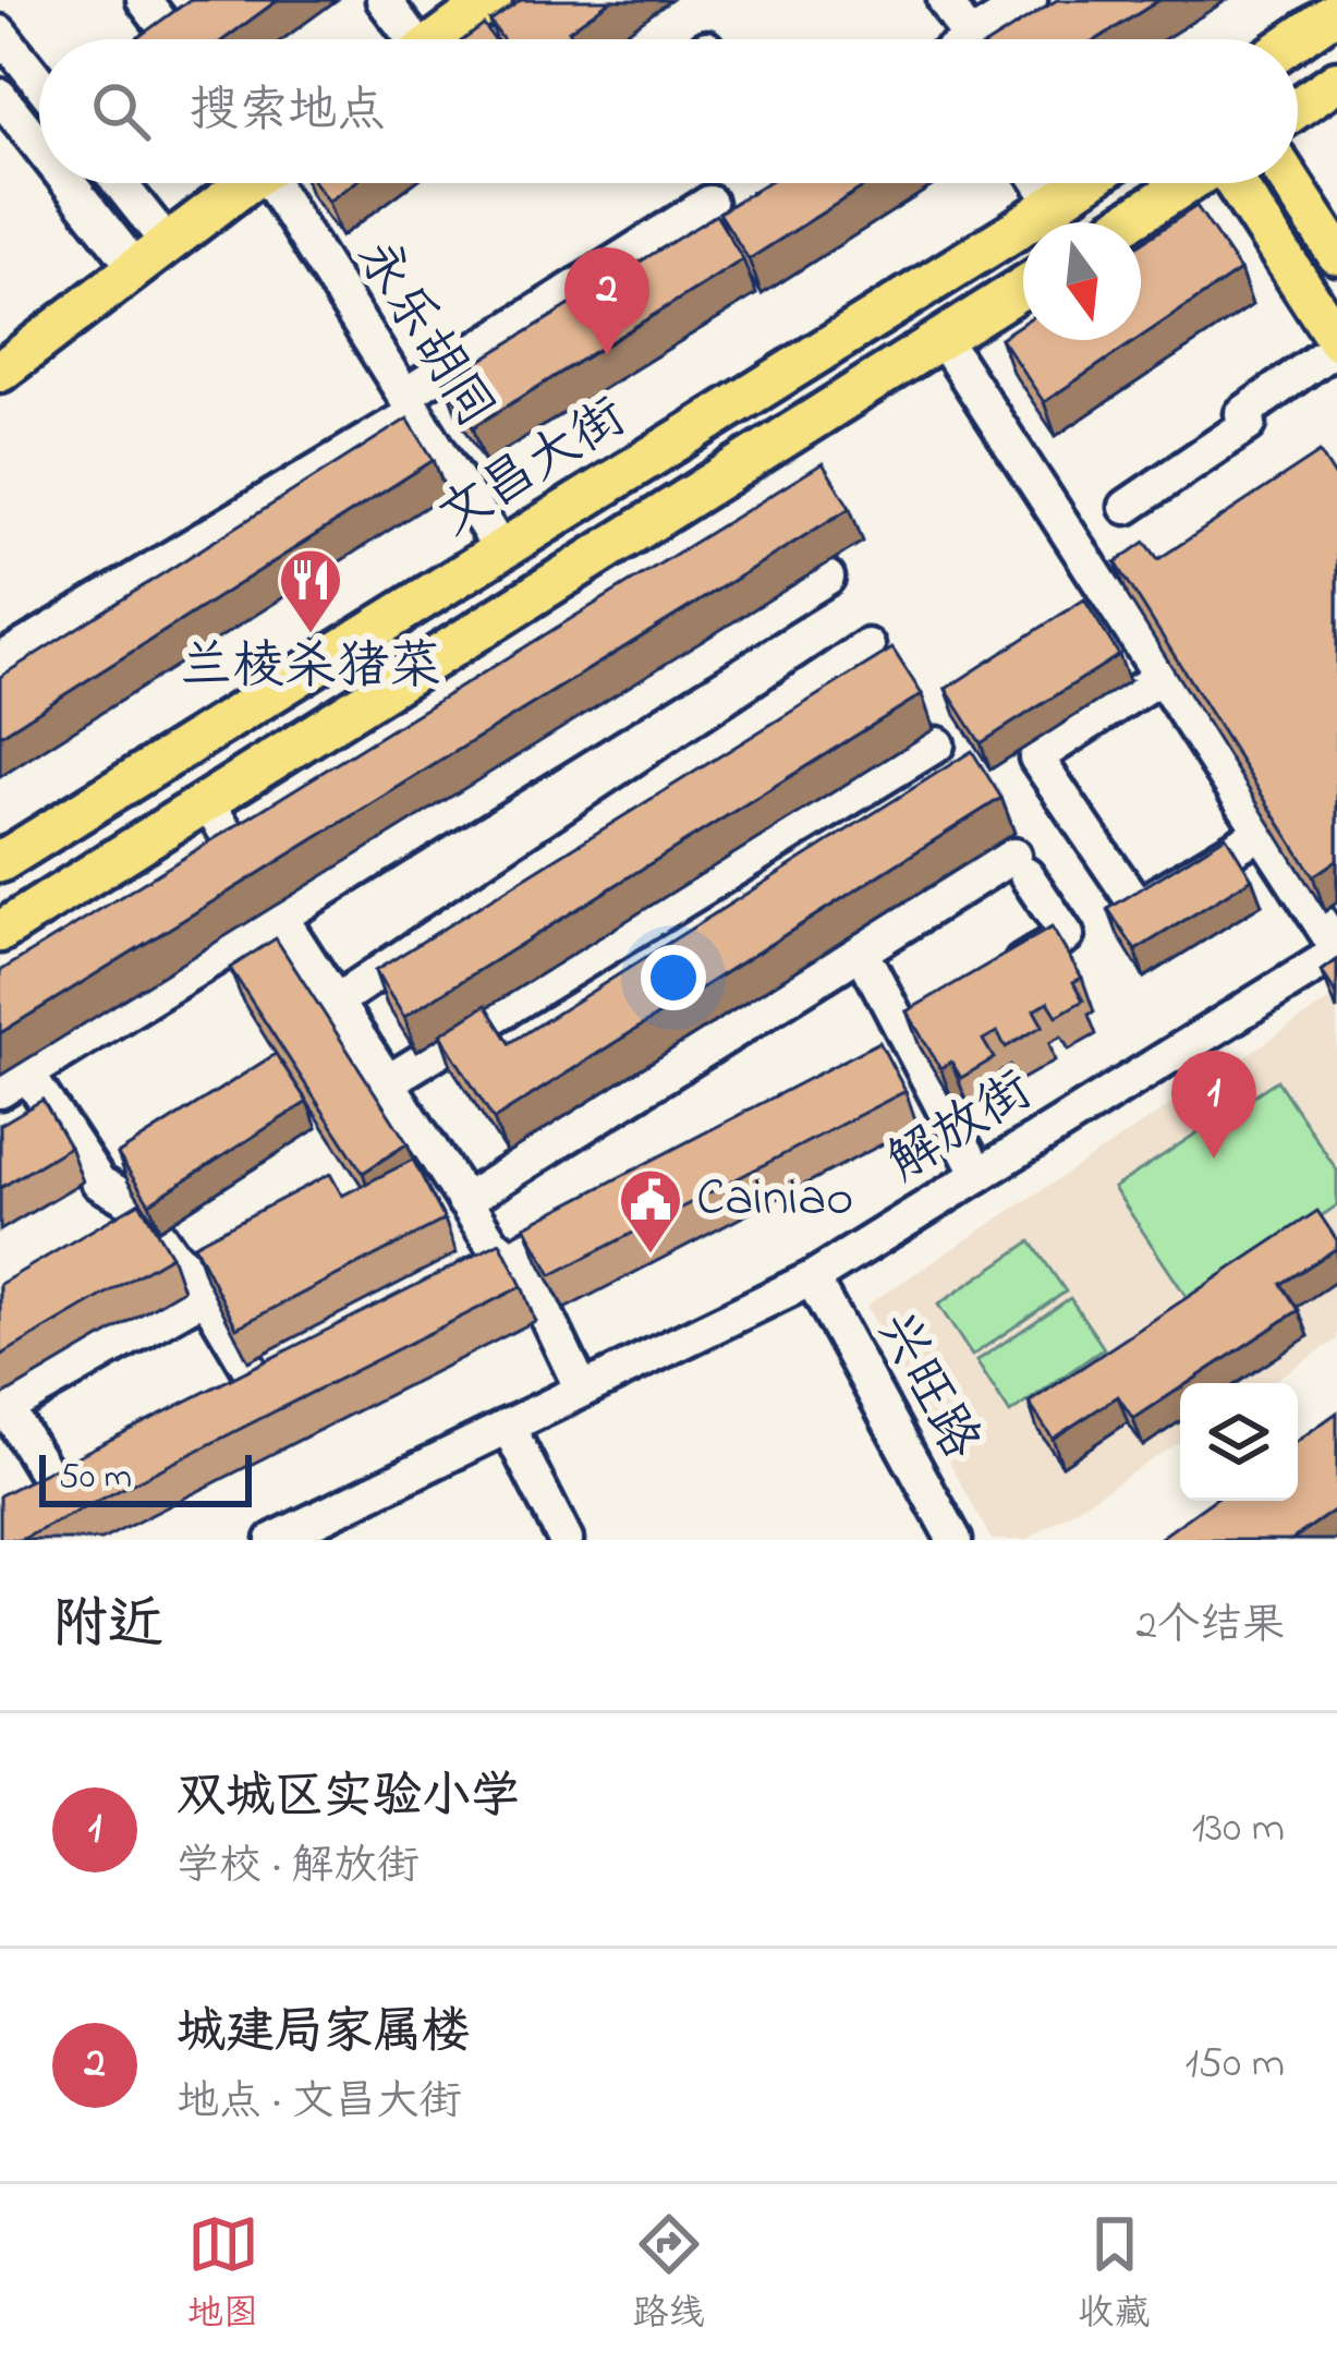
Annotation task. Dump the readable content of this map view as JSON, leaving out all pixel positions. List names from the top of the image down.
{
  "streets": {
    "main road": ["文昌大街"],
    "street": ["永乐胡同", "解放街", "兴旺路"]
  },
  "crossings": [
    ["永乐胡同", "文昌大街"],
    ["解放街", "兴旺路"]
  ],
  "places": {
    "restaurant": ["兰棱杀猪菜"],
    "public building": ["Cainiao"]
  },
  "scale_bar": "50 m",
  "north": "bottom",
  "page": {
    "search": "搜索地点",
    "pins": ["2", "1"],
    "scale": "50 m",
    "heading": ["附近", "2个结果"],
    "list": [
      {
        "mark": "1",
        "name": "双城区实验小学",
        "note": "学校 · 解放街",
        "value": "130 m"
      },
      {
        "mark": "2",
        "name": "城建局家属楼",
        "note": "地点 · 文昌大街",
        "value": "150 m"
      }
    ],
    "nav": ["地图", "路线", "收藏"]
  }
}
